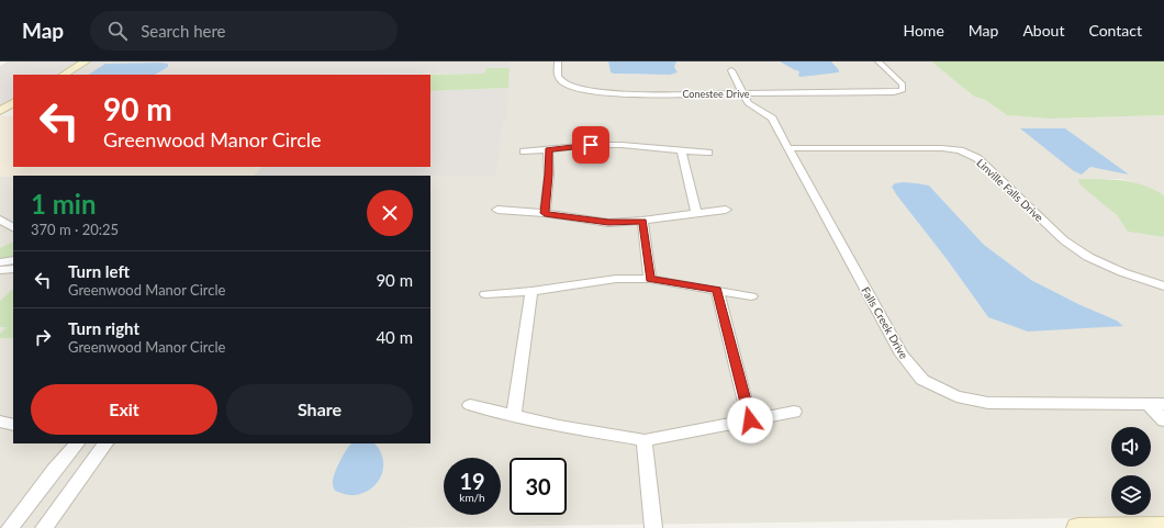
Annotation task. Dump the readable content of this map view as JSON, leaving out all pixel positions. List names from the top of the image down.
{
  "streets": {
    "street": ["Conestee Drive", "Linville Falls Drive", "Falls Creek Drive"]
  },
  "crossings": [
    ["Conestee Drive", "Falls Creek Drive"],
    ["Linville Falls Drive", "Falls Creek Drive"]
  ],
  "page": {
    "header": "Map",
    "search": "Search here",
    "nav": [
      "Home",
      "Map",
      "About",
      "Contact"
    ],
    "turn": ["90 m", "Greenwood Manor Circle"],
    "heading": ["1 min", "370 m · 20:25"],
    "list": [
      {
        "name": "Turn left",
        "note": "Greenwood Manor Circle",
        "value": "90 m"
      },
      {
        "name": "Turn right",
        "note": "Greenwood Manor Circle",
        "value": "40 m"
      }
    ],
    "buttons": ["Exit", "Share"],
    "speed": "19 km/h",
    "limit": "30"
  }
}
